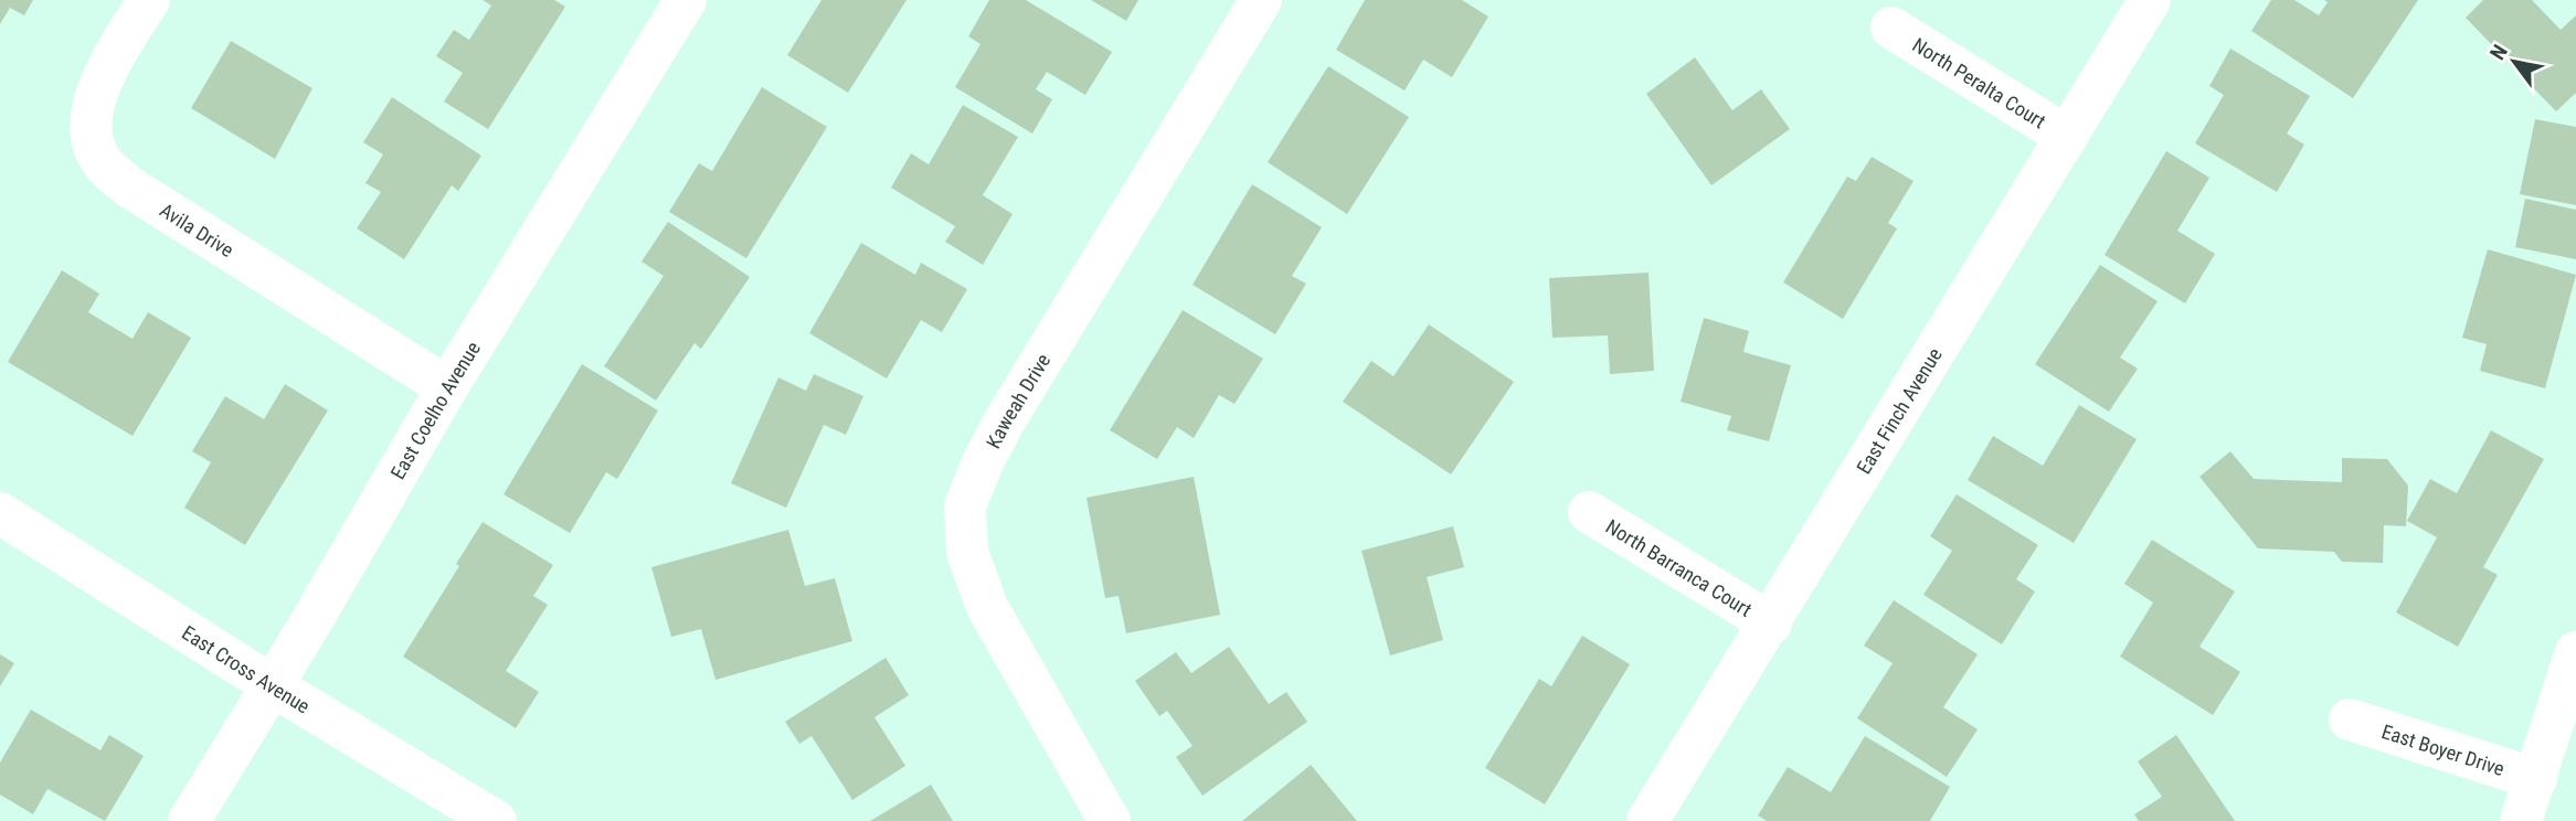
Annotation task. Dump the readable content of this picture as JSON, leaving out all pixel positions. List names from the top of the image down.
{
  "streets": {
    "street": [
      "North Peralta Court",
      "Avila Drive",
      "Kaweah Drive",
      "East Coelho Avenue",
      "East Finch Avenue",
      "North Barranca Court",
      "East Cross Avenue",
      "East Boyer Drive"
    ]
  },
  "crossings": [
    ["North Peralta Court", "East Finch Avenue"],
    ["Avila Drive", "East Coelho Avenue"],
    ["East Coelho Avenue", "East Cross Avenue"],
    ["East Finch Avenue", "North Barranca Court"]
  ],
  "north": "top left"
}
